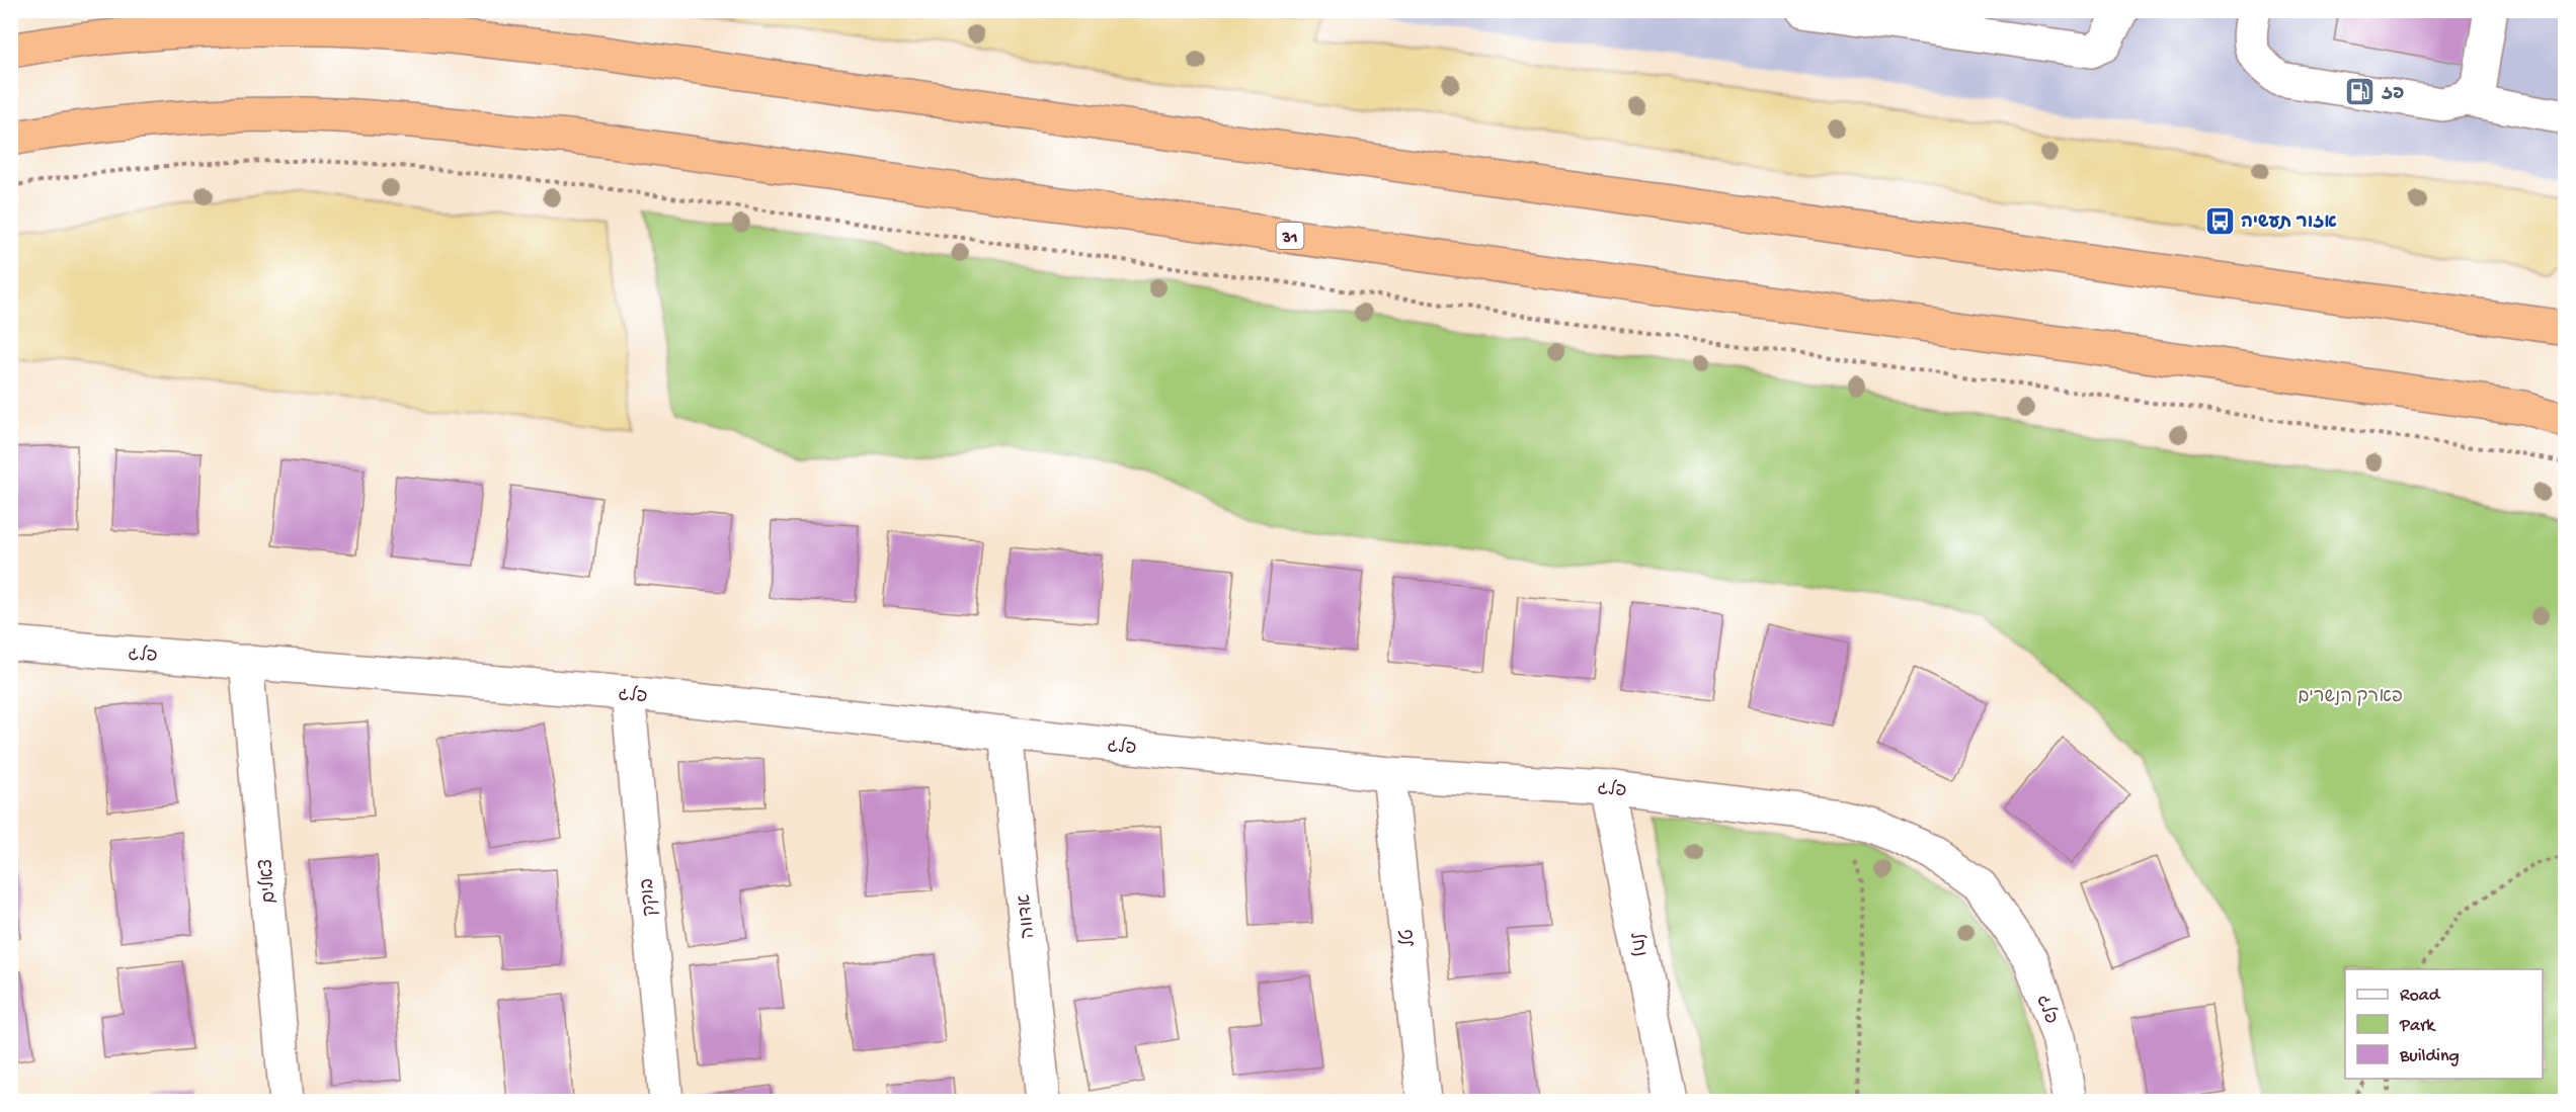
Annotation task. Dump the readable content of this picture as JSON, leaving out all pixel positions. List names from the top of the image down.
{
  "streets": {
    "highway": ["31"],
    "street": [
      "פלג",
      "צאלים",
      "בוקק",
      "אדווה",
      "טל",
      "נחל"
    ]
  },
  "crossings": [
    ["פלג", "צאלים"],
    ["פלג", "בוקק"],
    ["פלג", "אדווה"],
    ["פלג", "טל"],
    ["פלג", "נחל"]
  ],
  "parks": ["פארק הנשרים"],
  "places": {
    "fuel station": ["פז"],
    "bus stop": ["אזור תעשיה"]
  },
  "legend": ["Road", "Park", "Building"]
}
